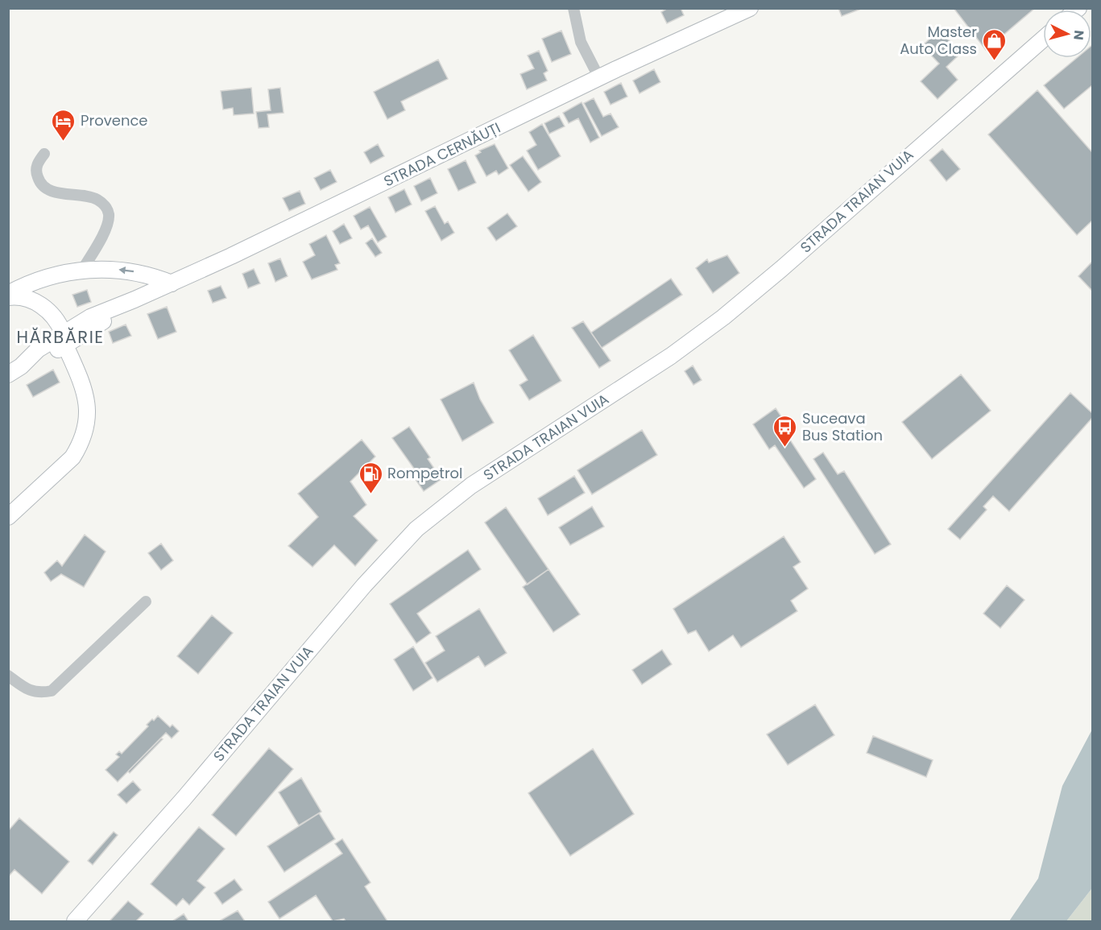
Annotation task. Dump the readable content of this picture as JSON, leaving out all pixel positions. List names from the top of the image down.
{
  "streets": {
    "main road": ["STRADA CERNĂUȚI", "STRADA TRAIAN VUIA"]
  },
  "districts": ["HĂRBĂRIE"],
  "places": {
    "shop": ["Master Auto Class"],
    "hotel": ["Provence"],
    "bus stop": ["Suceava Bus Station"],
    "fuel station": ["Rompetrol"]
  },
  "north": "right"
}
